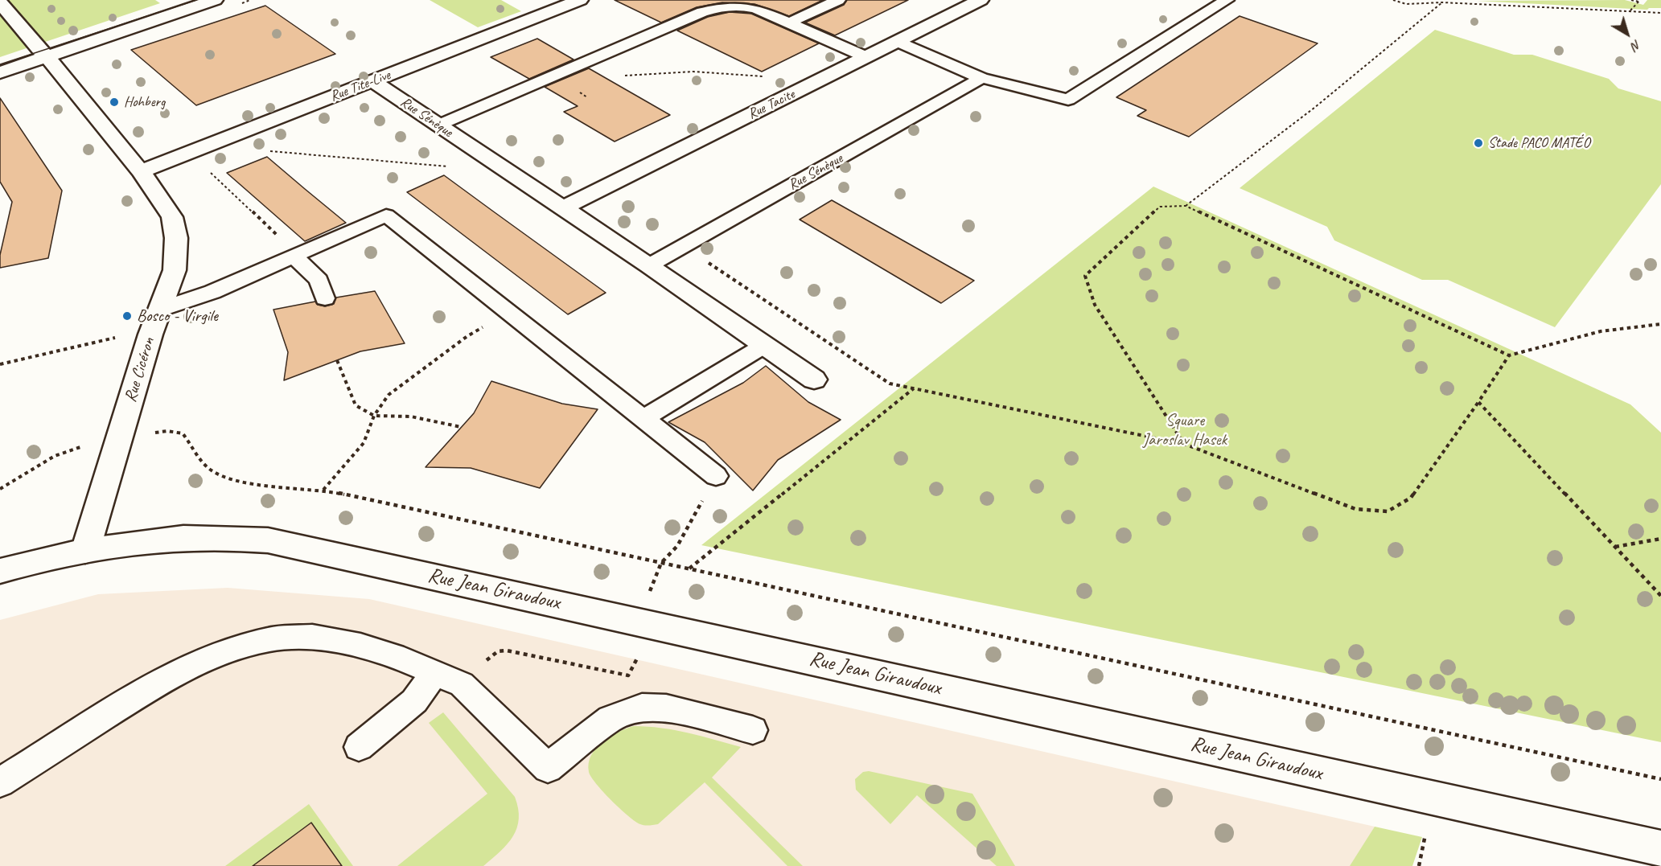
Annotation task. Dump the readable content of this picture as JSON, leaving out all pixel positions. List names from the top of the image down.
{
  "streets": {
    "street": [
      "Rue Tite-Live",
      "Rue Tacite",
      "Rue Sénèque",
      "Rue Cicéron",
      "Rue Jean Giraudoux"
    ]
  },
  "crossings": [
    ["Rue Tite-Live", "Rue Sénèque"],
    ["Rue Tite-Live", "Rue Cicéron"],
    ["Rue Tacite", "Rue Sénèque"],
    ["Rue Cicéron", "Rue Jean Giraudoux"]
  ],
  "parks": ["Square Jaroslav Hasek"],
  "places": ["Hohberg", "Stade PACO MATÉO", "Bosco - Virgile"],
  "north": "bottom right"
}
